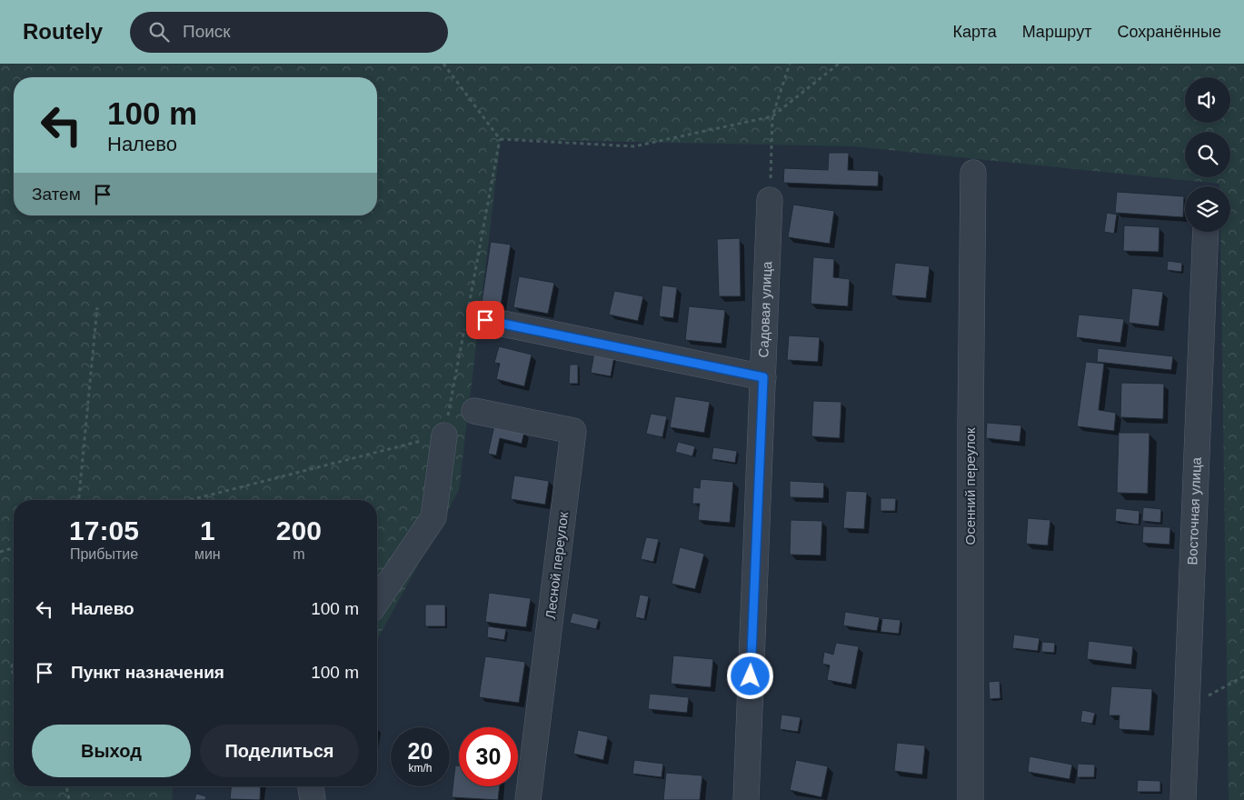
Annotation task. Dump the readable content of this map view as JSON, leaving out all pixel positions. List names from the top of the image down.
{
  "streets": {
    "street": [
      "Садовая улица",
      "Осенний переулок",
      "Восточная улица",
      "Лесной переулок"
    ]
  },
  "page": {
    "header": "Routely",
    "search": "Поиск",
    "nav": ["Карта", "Маршрут", "Сохранённые"],
    "turn": ["100 m", "Налево"],
    "then": "Затем",
    "eta": [
      "17:05",
      "Прибытие",
      "1",
      "мин",
      "200",
      "m"
    ],
    "list": [
      {
        "name": "Налево",
        "value": "100 m"
      },
      {
        "name": "Пункт назначения",
        "value": "100 m"
      }
    ],
    "buttons": ["Выход", "Поделиться"],
    "speed": "20 km/h",
    "limit": "30"
  }
}
